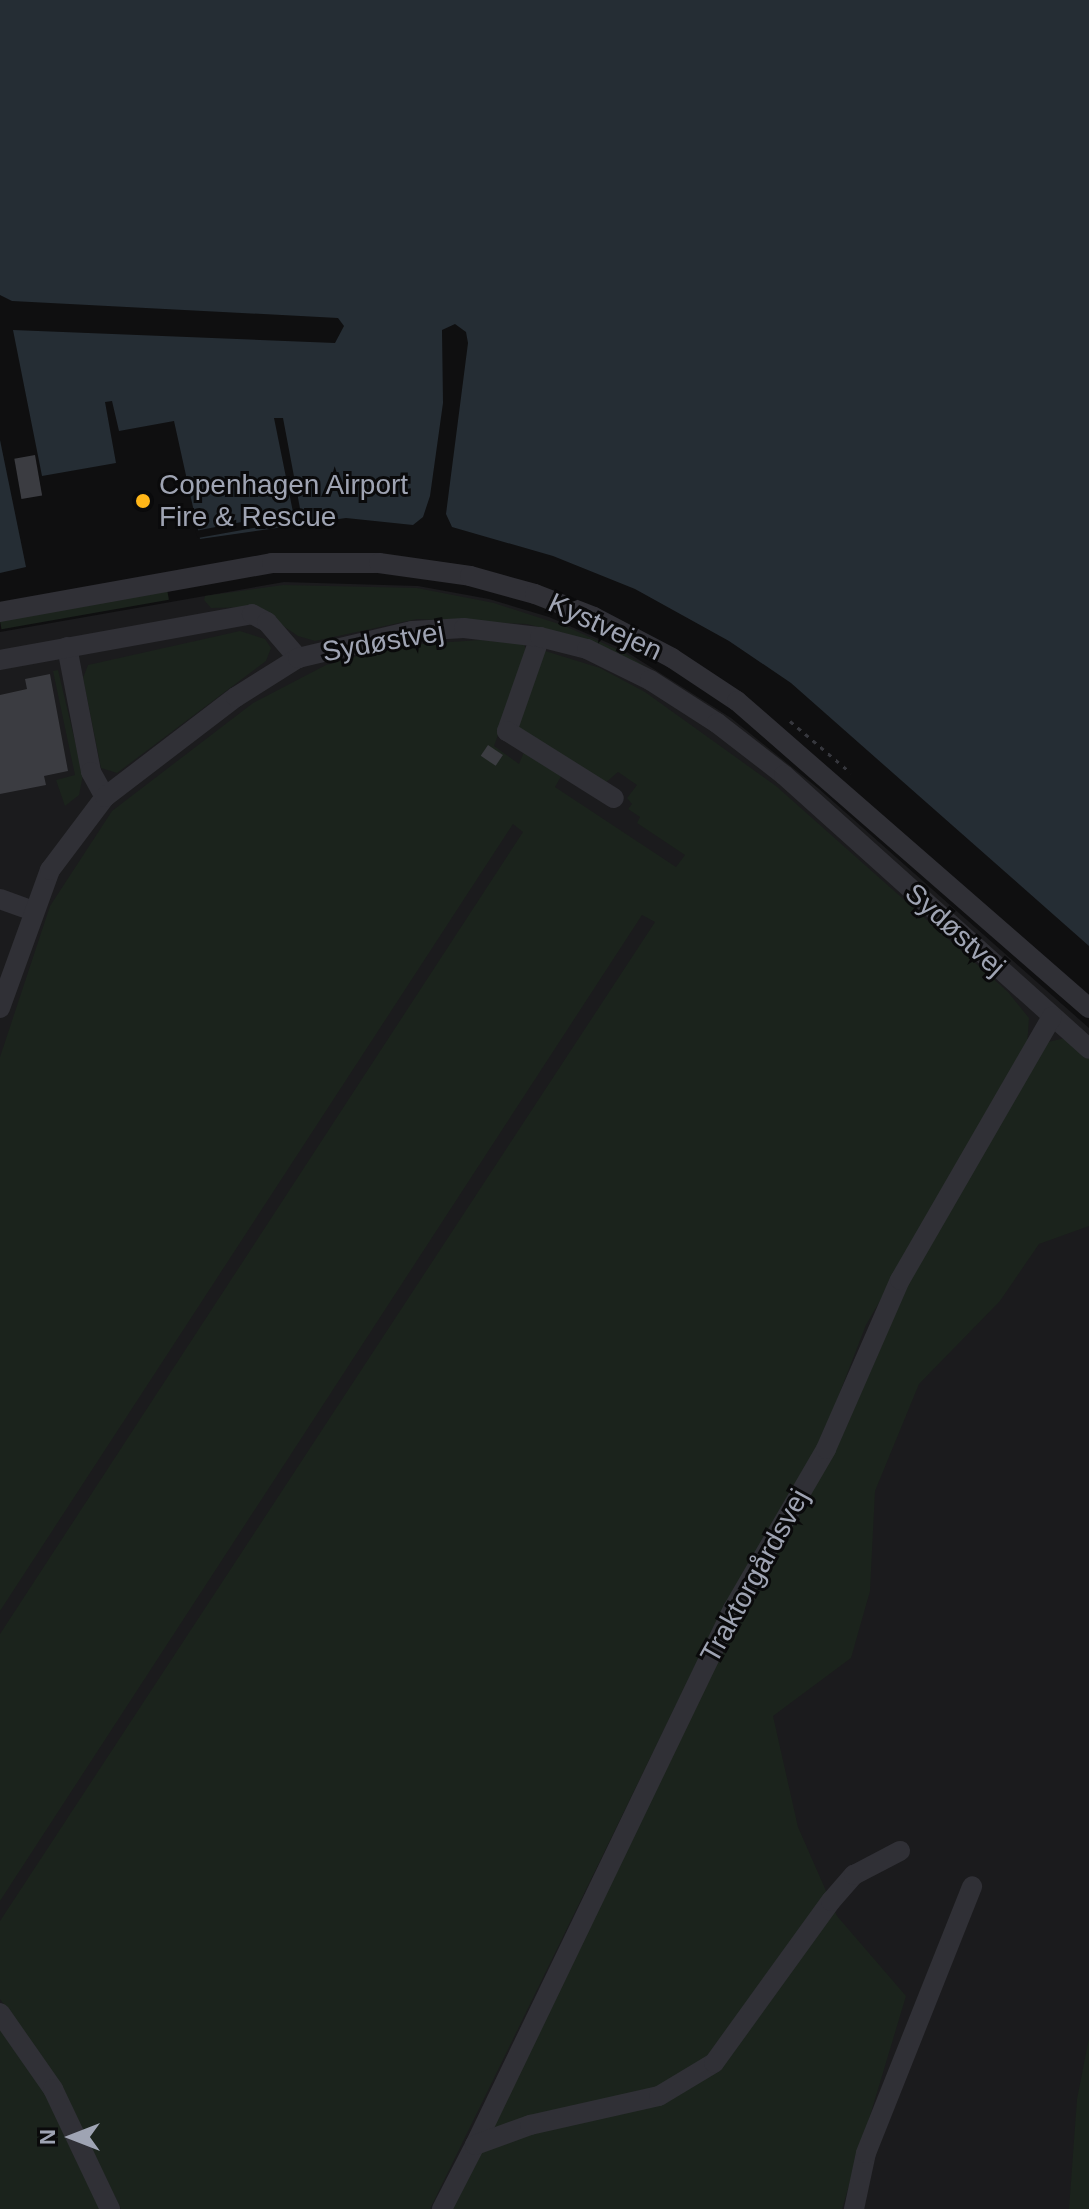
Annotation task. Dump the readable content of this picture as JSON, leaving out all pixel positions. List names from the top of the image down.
{
  "streets": {
    "street": ["Kystvejen", "Sydøstvej", "Traktorgårdsvej"]
  },
  "crossings": [
    ["Sydøstvej", "Traktorgårdsvej"]
  ],
  "places": ["Copenhagen Airport Fire & Rescue"],
  "north": "left"
}
